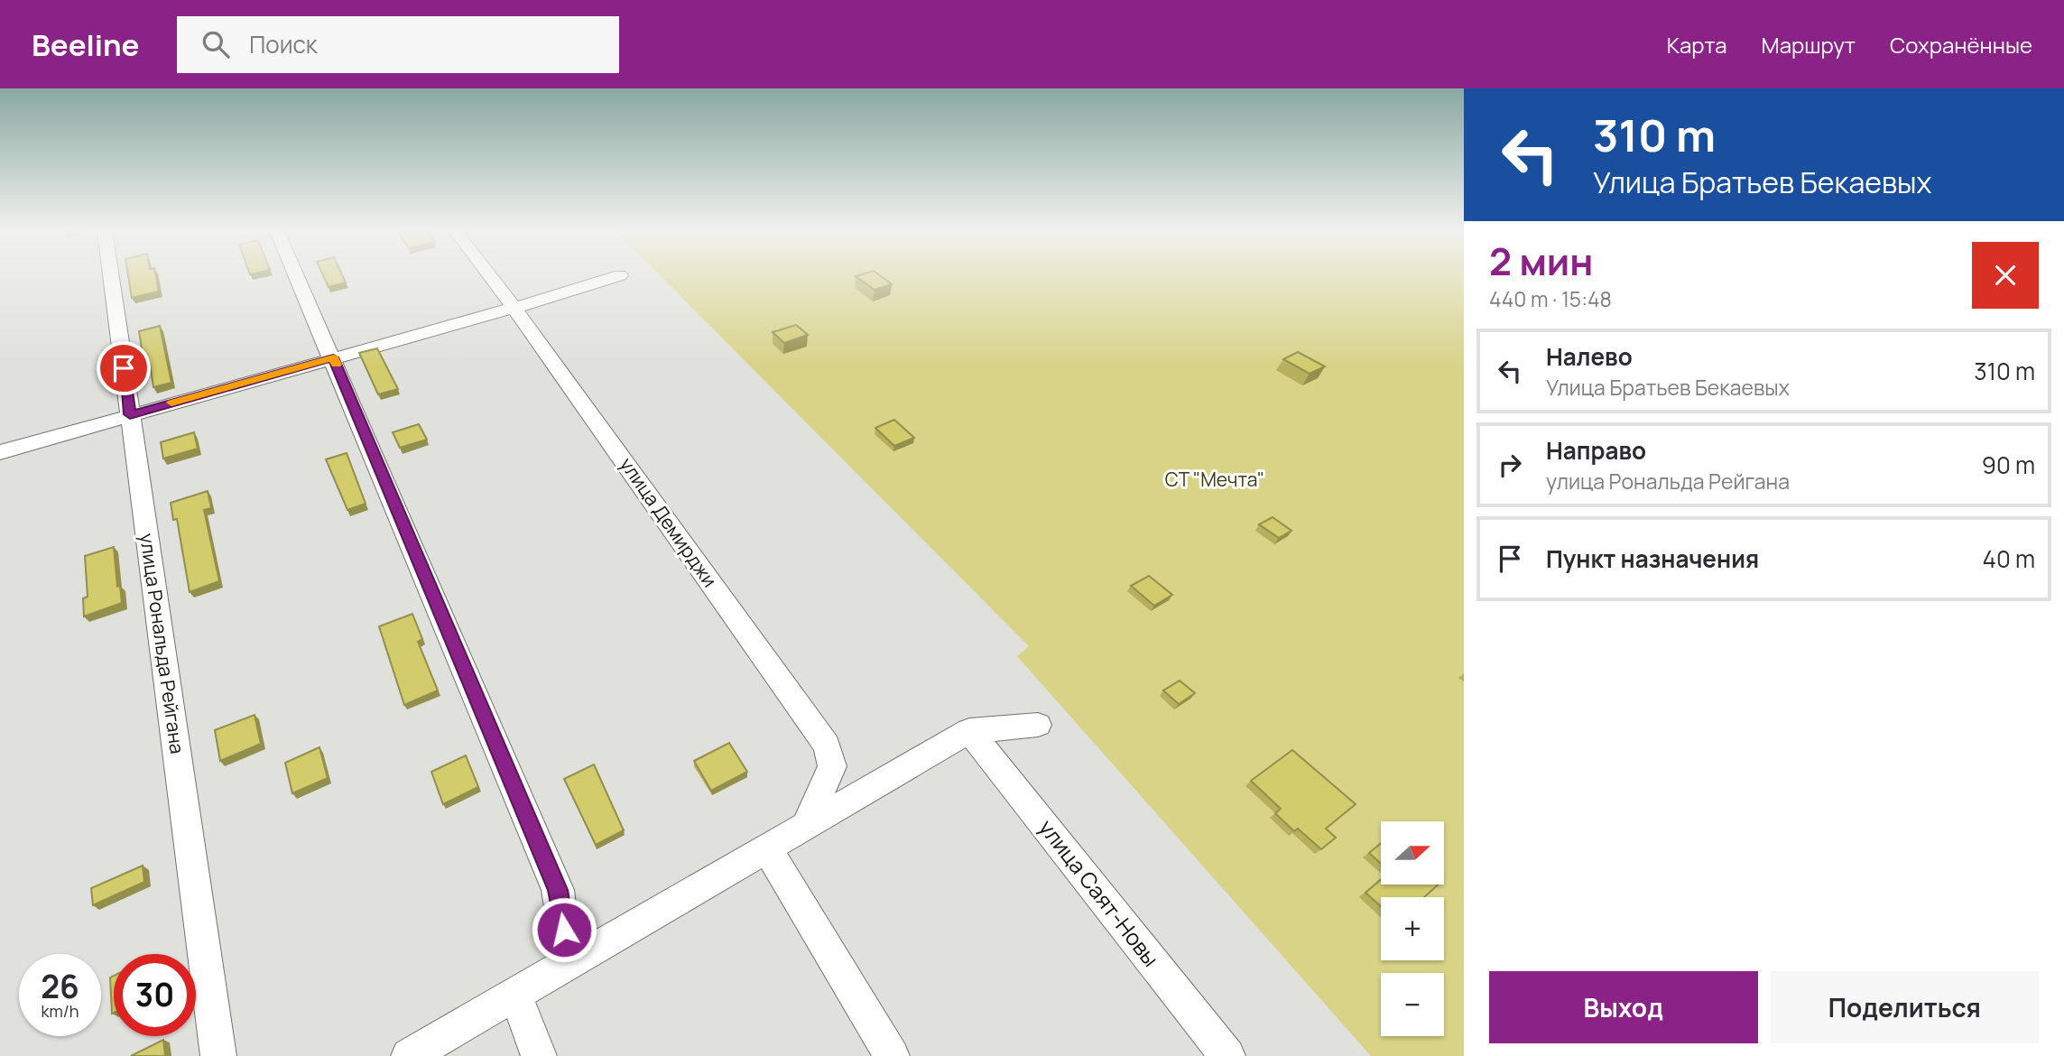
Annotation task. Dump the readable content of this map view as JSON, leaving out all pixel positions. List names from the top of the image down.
{
  "streets": {
    "street": ["улица Демирджи", "улица Рональда Рейгана", "улица Саят-Новы"]
  },
  "parks": ["СТ \"Мечта\""],
  "north": "right",
  "page": {
    "header": "Beeline",
    "search": "Поиск",
    "nav": ["Карта", "Маршрут", "Сохранённые"],
    "turn": ["310 m", "Улица Братьев Бекаевых"],
    "heading": ["2 мин", "440 m · 15:48"],
    "list": [
      {
        "name": "Налево",
        "note": "Улица Братьев Бекаевых",
        "value": "310 m"
      },
      {
        "name": "Направо",
        "note": "улица Рональда Рейгана",
        "value": "90 m"
      },
      {
        "name": "Пункт назначения",
        "value": "40 m"
      }
    ],
    "map_buttons": ["+", "−"],
    "speed": "26 km/h",
    "limit": "30",
    "buttons": ["Выход", "Поделиться"]
  }
}
